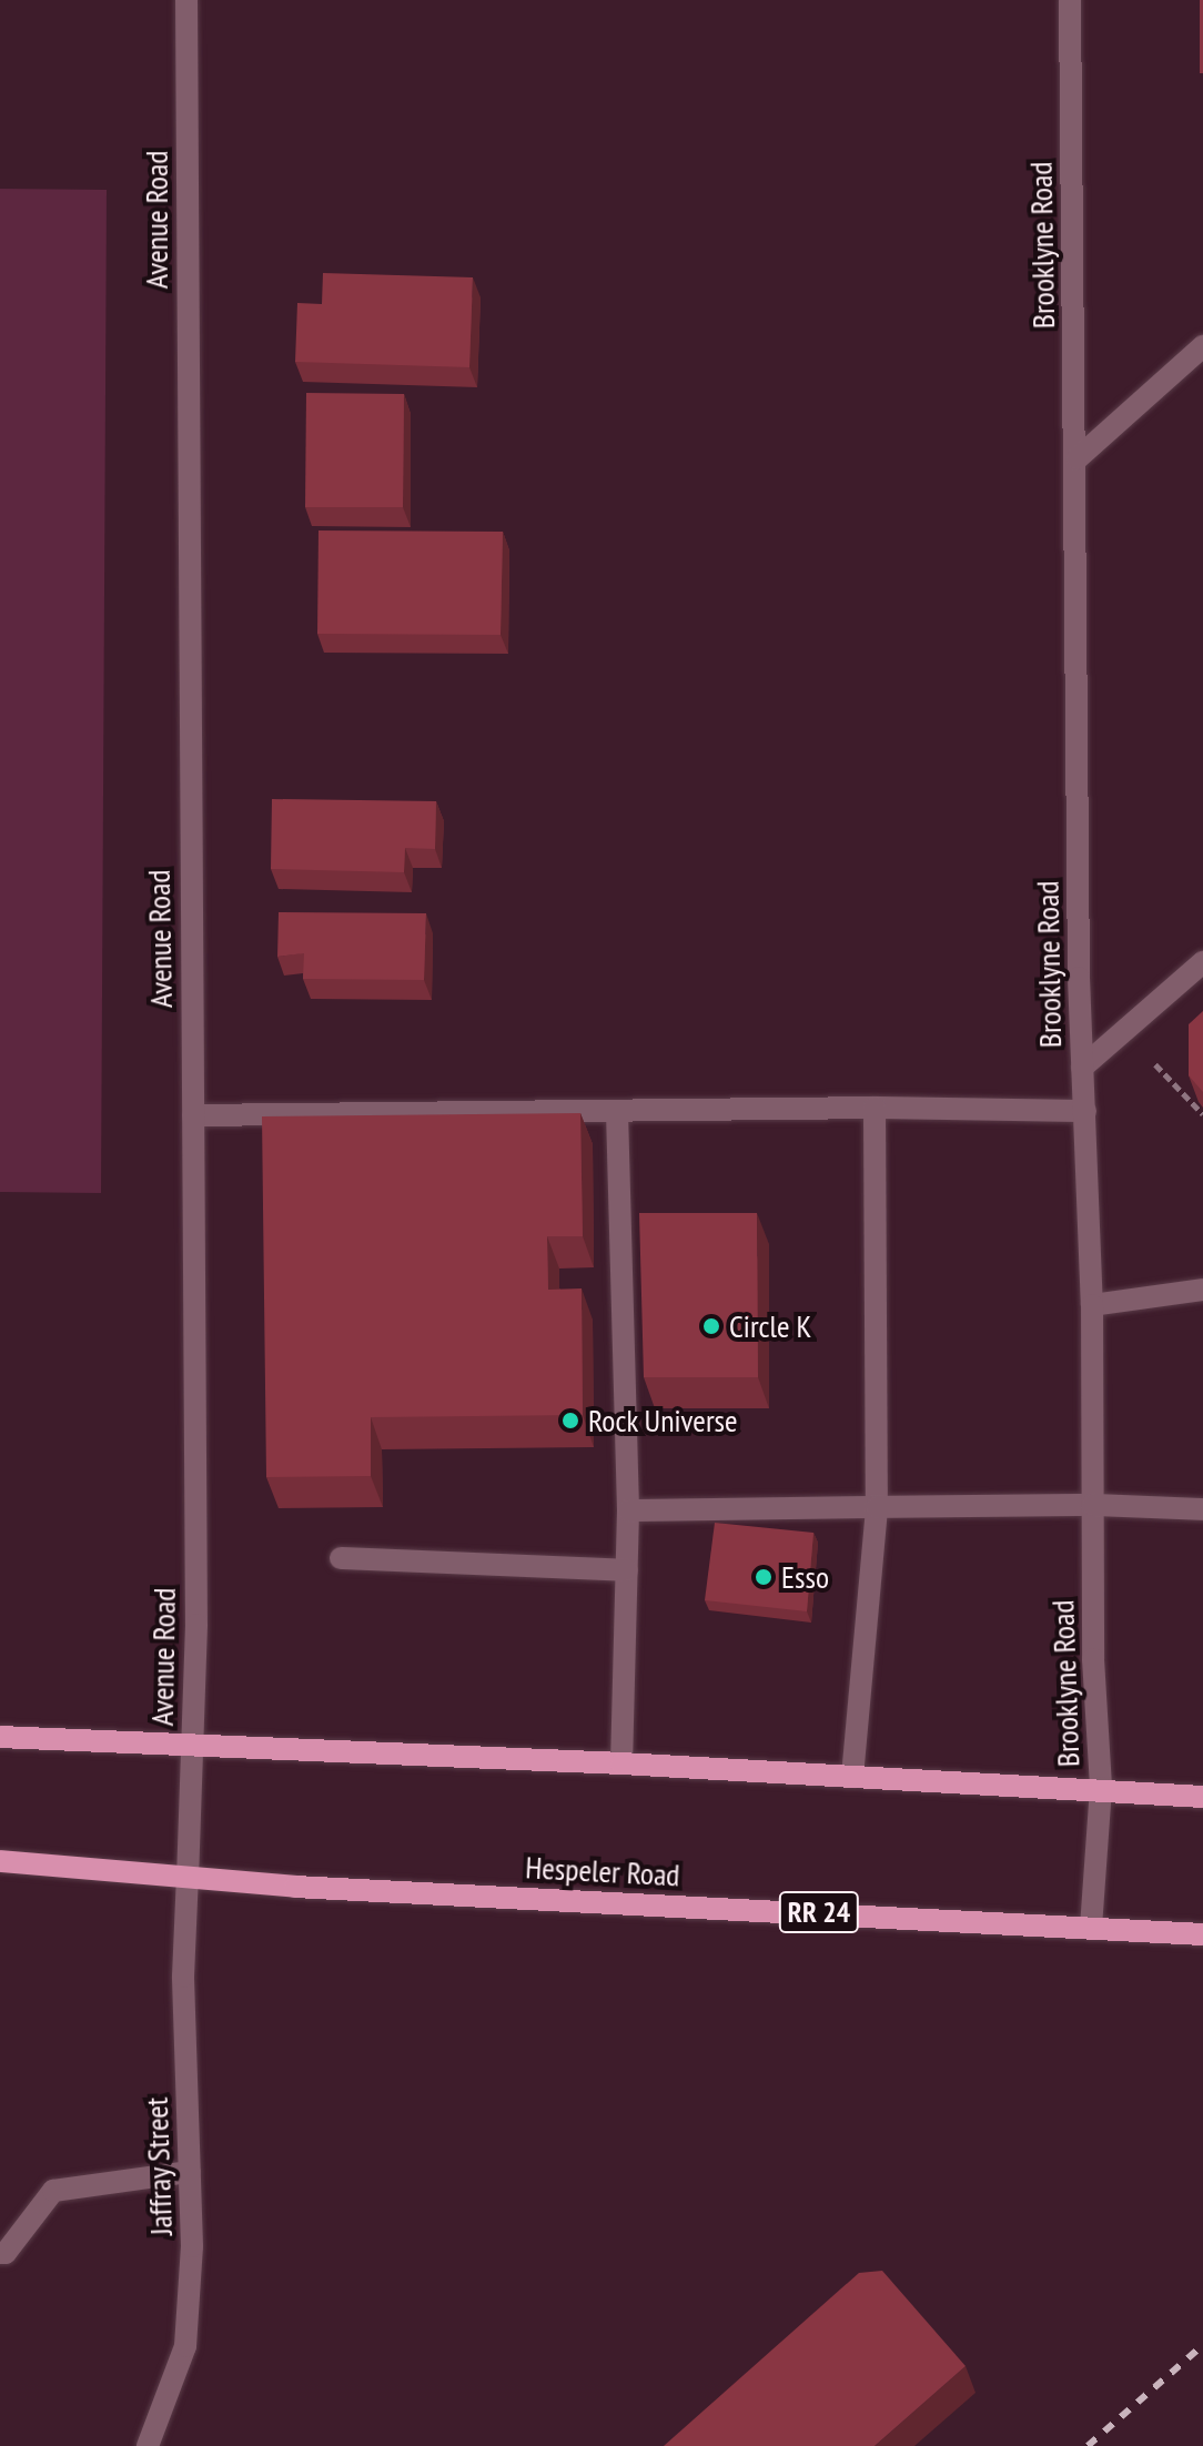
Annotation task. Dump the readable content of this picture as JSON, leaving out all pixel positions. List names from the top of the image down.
{
  "streets": {
    "main road": ["Hespeler Road", "RR 24"],
    "street": ["Avenue Road", "Brooklyne Road", "Jaffray Street"]
  },
  "crossings": [
    ["Avenue Road", "Hespeler Road"],
    ["Avenue Road", "Jaffray Street"],
    ["Brooklyne Road", "Hespeler Road"],
    ["Hespeler Road", "Jaffray Street"]
  ],
  "places": ["Circle K", "Rock Universe", "Esso"]
}
